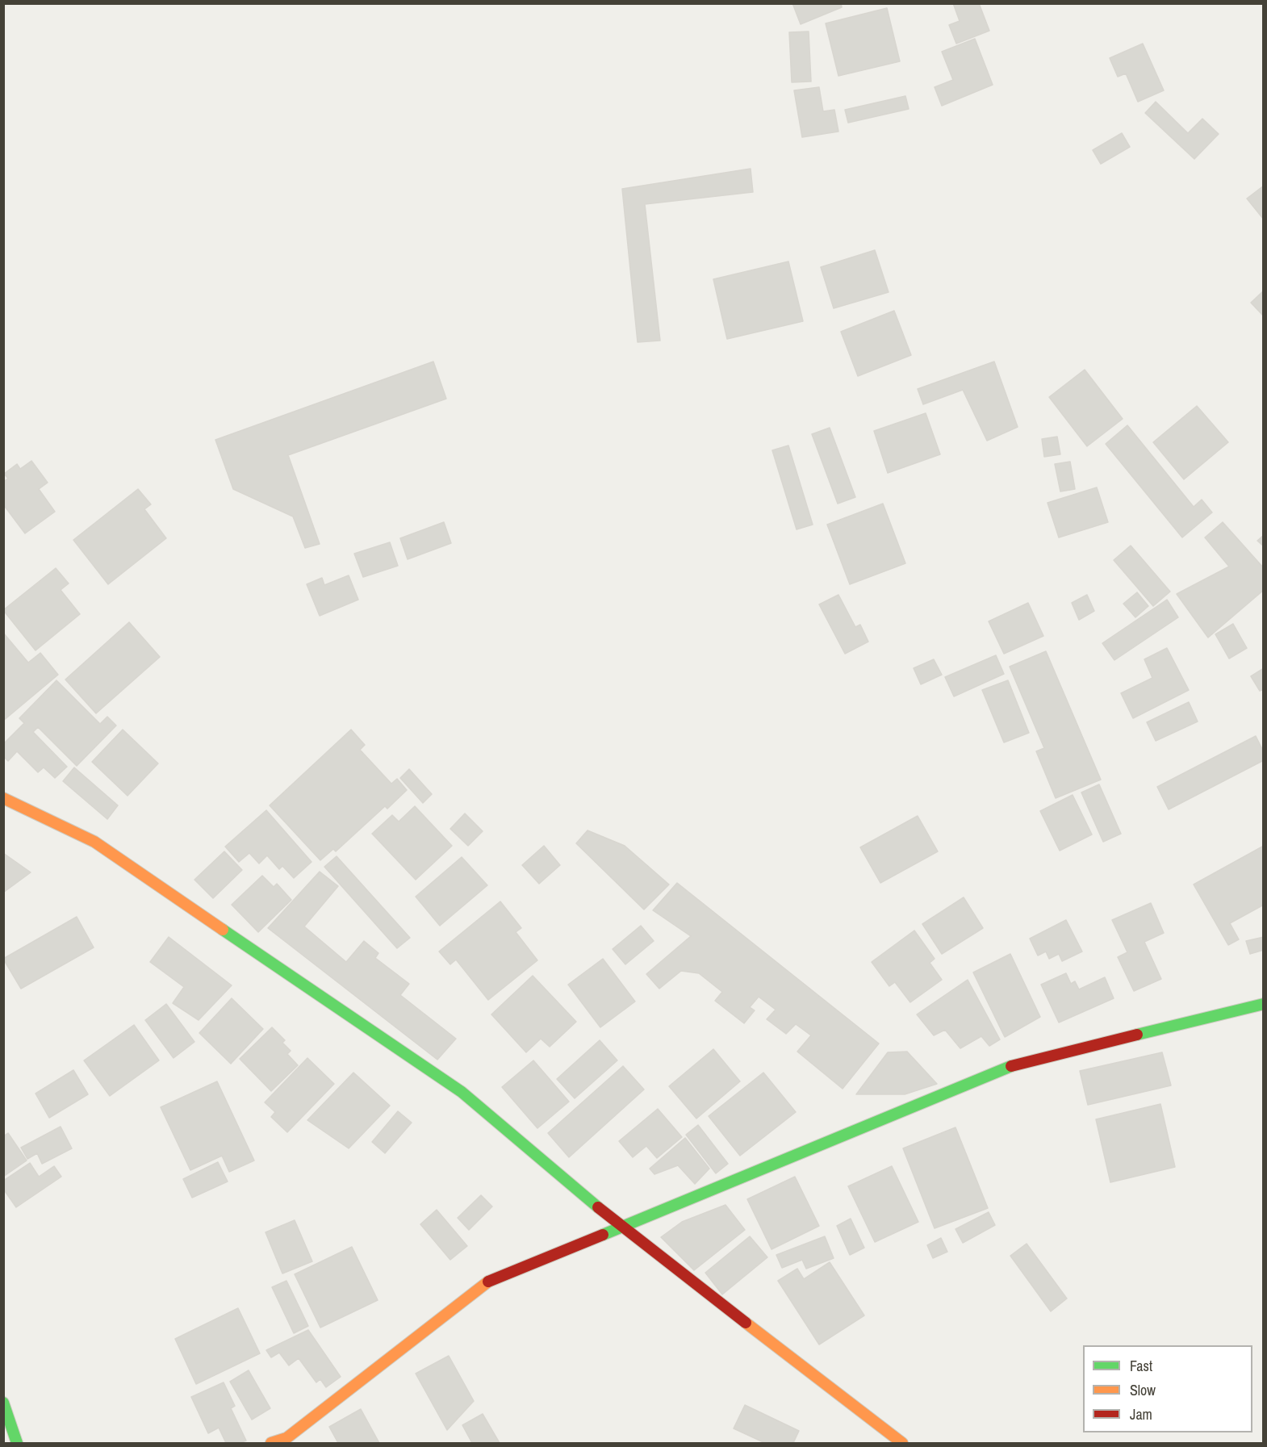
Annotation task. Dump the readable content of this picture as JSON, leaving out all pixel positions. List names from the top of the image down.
{
  "legend": ["Fast", "Slow", "Jam"]
}
